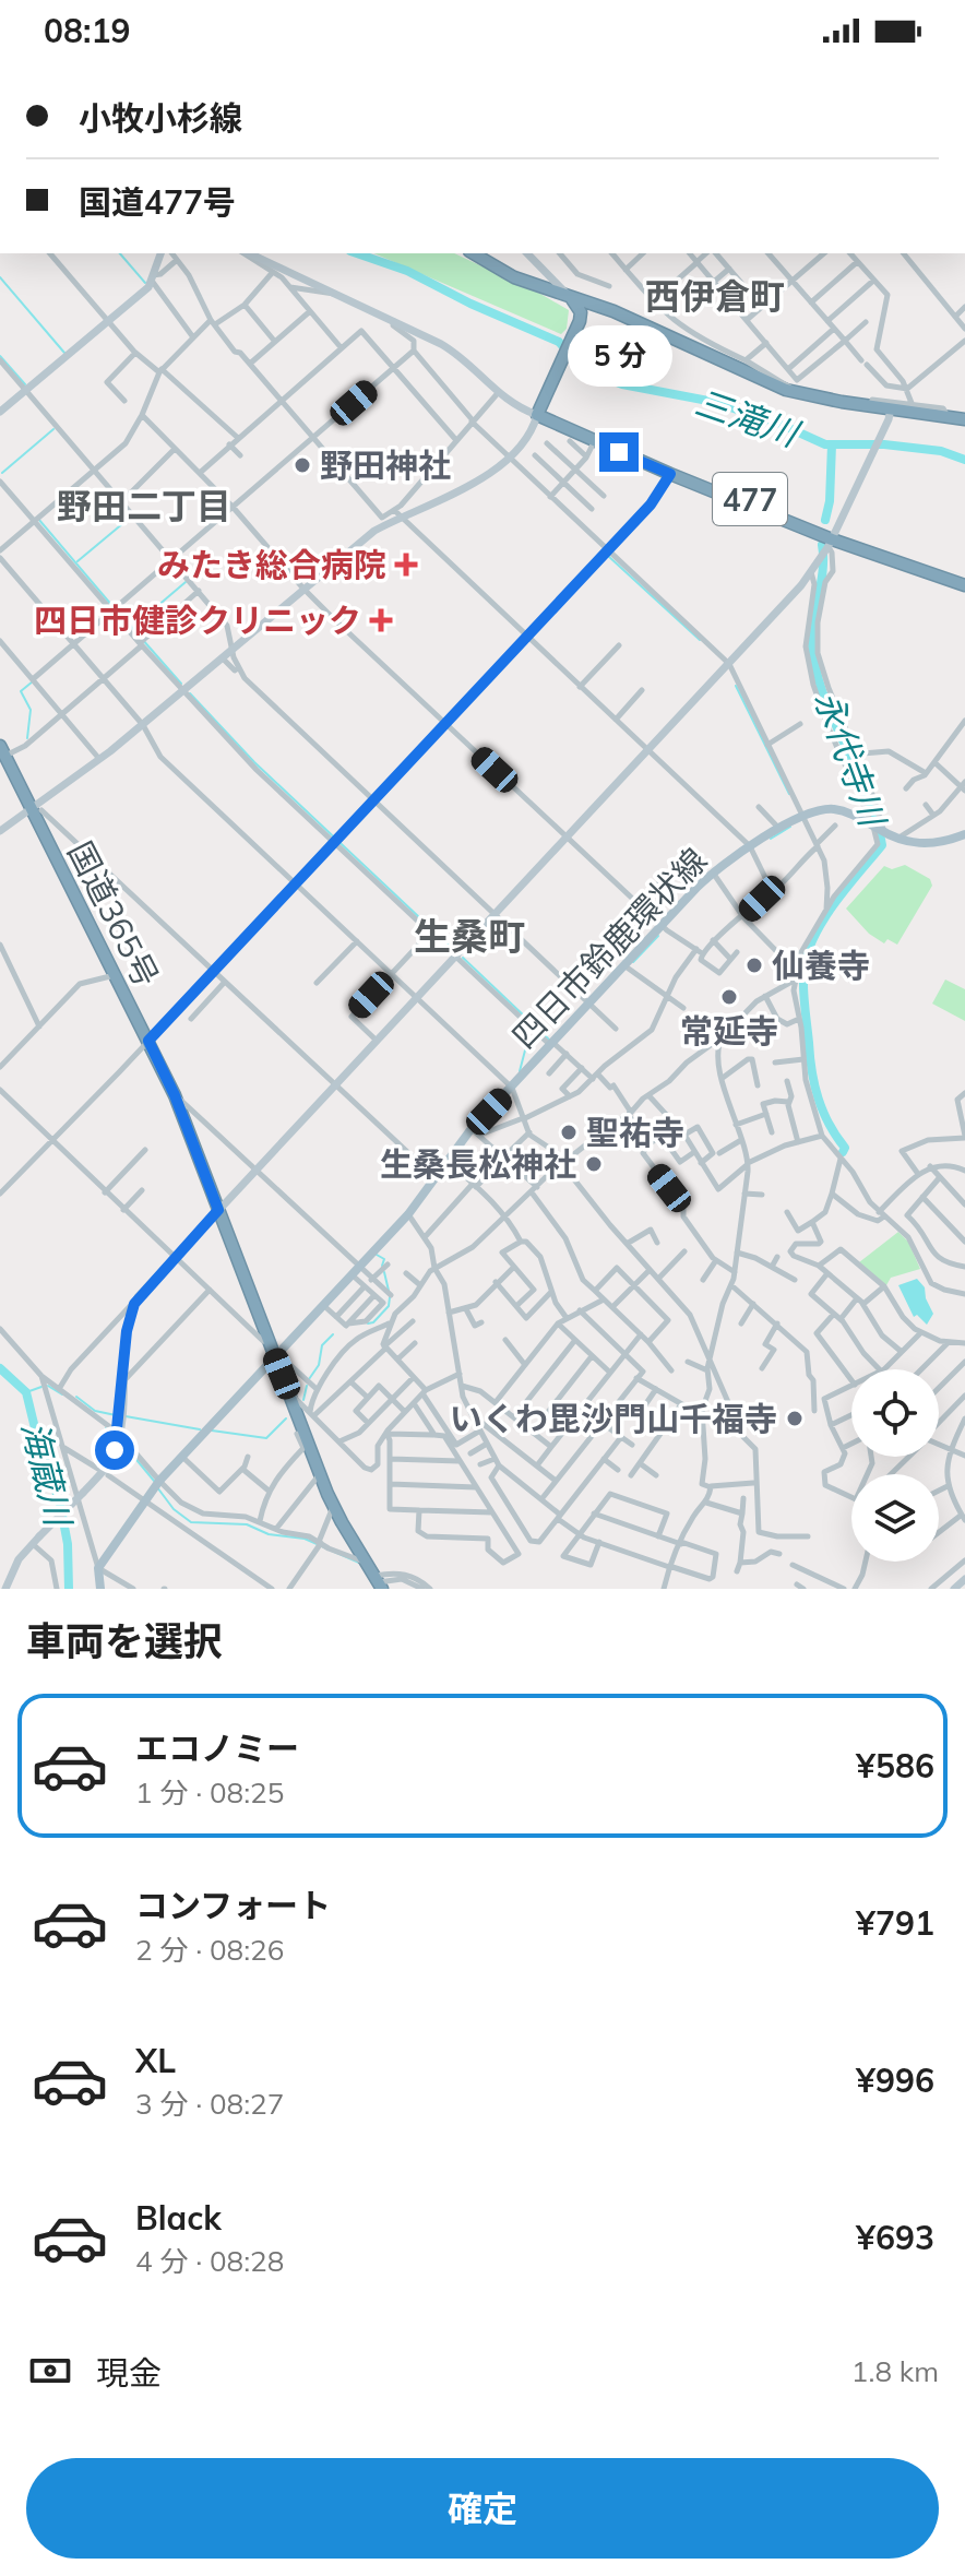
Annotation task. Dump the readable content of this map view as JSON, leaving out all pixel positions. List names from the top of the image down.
{
  "streets": {
    "highway": ["477", "国道365号"],
    "main road": ["四日市鈴鹿環状線"]
  },
  "crossings": [
    ["国道365号", "四日市鈴鹿環状線"]
  ],
  "districts": ["西伊倉町", "野田二丁目", "生桑町"],
  "water": ["三滝川", "永代寺川", "海蔵川"],
  "places": {
    "other": [
      "野田神社",
      "仙養寺",
      "常延寺",
      "聖祐寺",
      "生桑長松神社",
      "いくわ毘沙門山千福寺"
    ],
    "health": ["みたき総合病院", "四日市健診クリニック"]
  },
  "page": {
    "status": "08:19",
    "banner": ["小牧小杉線", "国道477号"],
    "bubble": "5 分",
    "heading": "車両を選択",
    "list": [
      {
        "name": "エコノミー",
        "note": "1 分 · 08:25",
        "value": "¥586"
      },
      {
        "name": "コンフォート",
        "note": "2 分 · 08:26",
        "value": "¥791"
      },
      {
        "name": "XL",
        "note": "3 分 · 08:27",
        "value": "¥996"
      },
      {
        "name": "Black",
        "note": "4 分 · 08:28",
        "value": "¥693"
      }
    ],
    "pay": ["現金", "1.8 km"],
    "buttons": "確定"
  }
}
